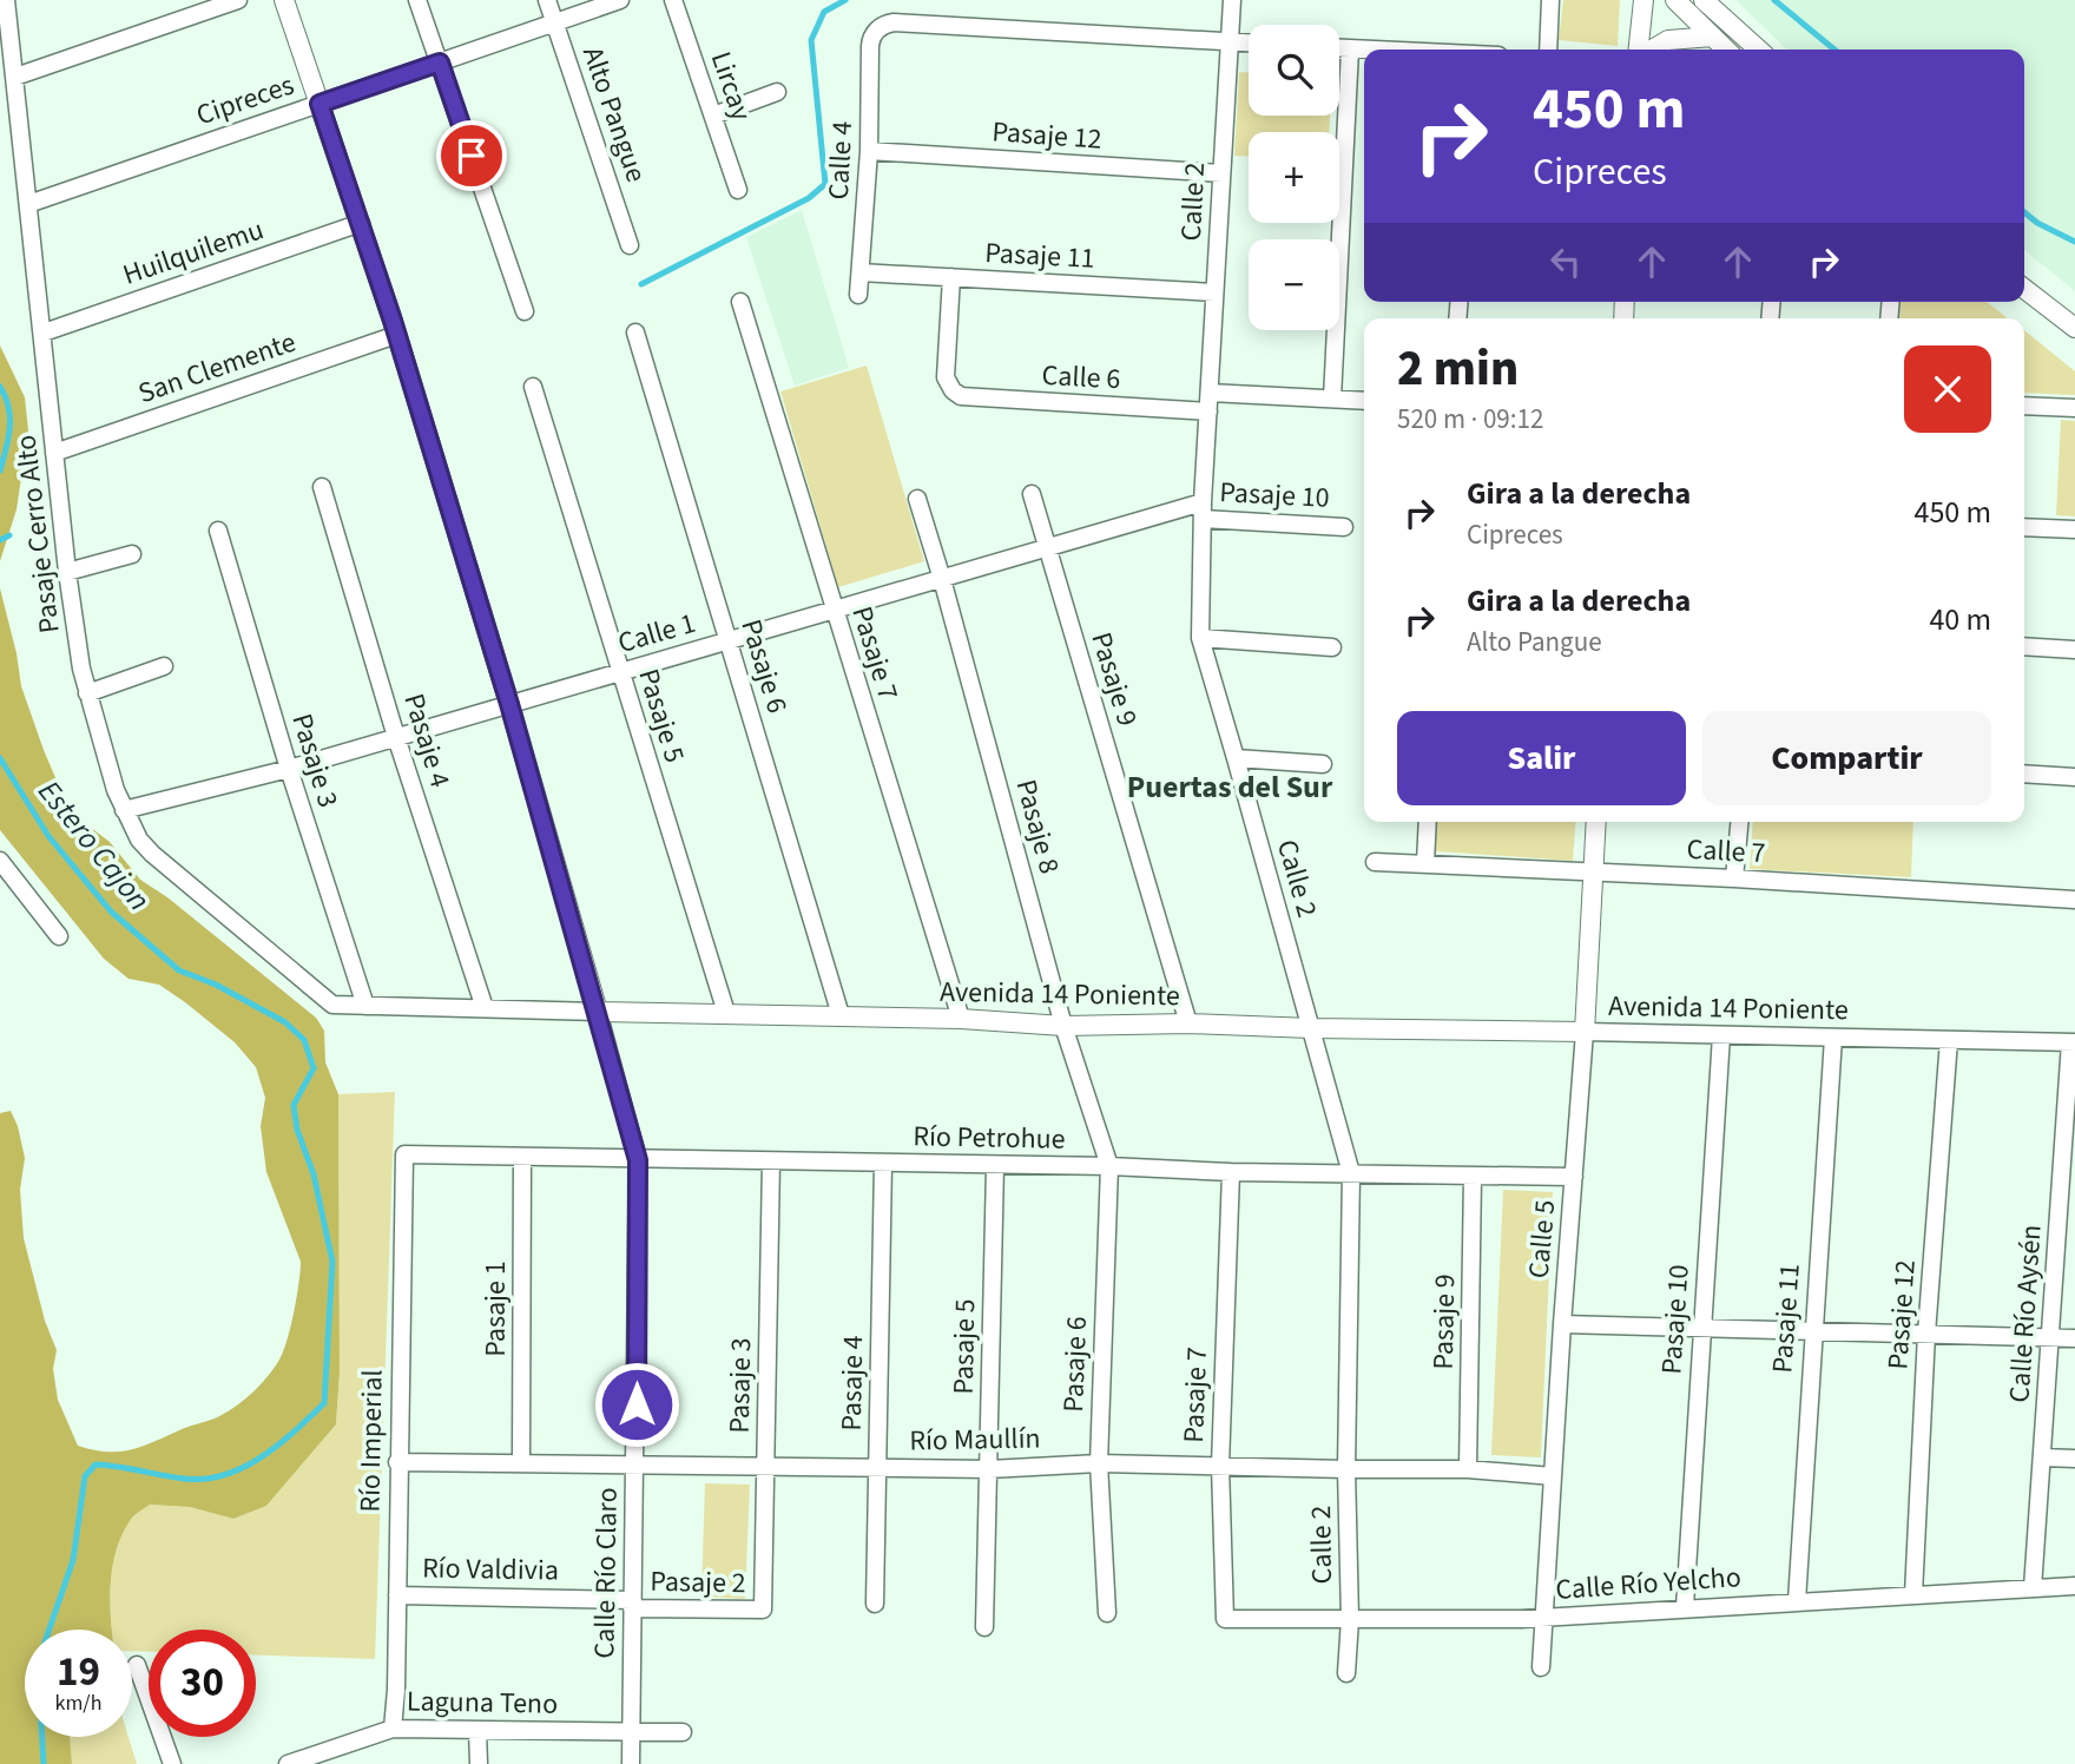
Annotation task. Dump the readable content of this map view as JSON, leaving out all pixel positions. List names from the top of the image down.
{
  "streets": {
    "street": [
      "Lircay",
      "Cipreces",
      "Alto Pangue",
      "Pasaje 12",
      "Calle 4",
      "Calle 2",
      "Huilquilemu",
      "Pasaje 11",
      "San Clemente",
      "Calle 6",
      "Pasaje 10",
      "Pasaje Cerro Alto",
      "Calle 1",
      "Pasaje 7",
      "Pasaje 6",
      "Pasaje 9",
      "Pasaje 5",
      "Pasaje 4",
      "Pasaje 3",
      "Pasaje 8",
      "Calle 7",
      "Avenida 14 Poniente",
      "Río Petrohue",
      "Calle 5",
      "Pasaje 1",
      "Calle Río Aysén",
      "Río Maullín",
      "Río Imperial",
      "Río Valdivia",
      "Calle Río Claro",
      "Pasaje 2",
      "Calle Río Yelcho",
      "Laguna Teno"
    ]
  },
  "crossings": [
    ["Cipreces", "Alto Pangue"],
    ["Cipreces", "Pasaje Cerro Alto"],
    ["Cipreces", "Calle Río Claro"],
    ["Pasaje 12", "Calle 4"],
    ["Pasaje 12", "Calle 2"],
    ["Pasaje 12", "Avenida 14 Poniente"],
    ["Pasaje 12", "Calle Río Yelcho"],
    ["Calle 4", "Calle 2"],
    ["Calle 4", "Pasaje 11"],
    ["Calle 2", "Pasaje 11"],
    ["Calle 2", "Calle 6"],
    ["Calle 2", "Pasaje 10"],
    ["Calle 2", "Calle 1"],
    ["Calle 2", "Avenida 14 Poniente"],
    ["Calle 2", "Río Petrohue"],
    ["Calle 2", "Río Maullín"],
    ["Calle 2", "Calle Río Yelcho"],
    ["Huilquilemu", "Pasaje Cerro Alto"],
    ["Huilquilemu", "Calle Río Claro"],
    ["Pasaje 11", "Calle 6"],
    ["Pasaje 11", "Avenida 14 Poniente"],
    ["Pasaje 11", "Calle Río Yelcho"],
    ["San Clemente", "Pasaje Cerro Alto"],
    ["San Clemente", "Calle Río Claro"],
    ["Pasaje 10", "Calle 1"],
    ["Pasaje 10", "Avenida 14 Poniente"],
    ["Pasaje 10", "Calle Río Yelcho"],
    ["Pasaje Cerro Alto", "Calle 1"],
    ["Pasaje Cerro Alto", "Avenida 14 Poniente"],
    ["Calle 1", "Pasaje 7"],
    ["Calle 1", "Pasaje 6"],
    ["Calle 1", "Pasaje 9"],
    ["Calle 1", "Pasaje 5"],
    ["Calle 1", "Pasaje 4"],
    ["Calle 1", "Pasaje 3"],
    ["Calle 1", "Pasaje 8"],
    ["Calle 1", "Avenida 14 Poniente"],
    ["Calle 1", "Calle Río Claro"],
    ["Pasaje 7", "Avenida 14 Poniente"],
    ["Pasaje 7", "Río Petrohue"],
    ["Pasaje 7", "Río Maullín"],
    ["Pasaje 7", "Calle Río Yelcho"],
    ["Pasaje 6", "Pasaje 8"],
    ["Pasaje 6", "Avenida 14 Poniente"],
    ["Pasaje 6", "Río Petrohue"],
    ["Pasaje 6", "Río Maullín"],
    ["Pasaje 9", "Avenida 14 Poniente"],
    ["Pasaje 9", "Río Petrohue"],
    ["Pasaje 9", "Río Maullín"],
    ["Pasaje 5", "Avenida 14 Poniente"],
    ["Pasaje 5", "Río Petrohue"],
    ["Pasaje 5", "Río Maullín"],
    ["Pasaje 4", "Avenida 14 Poniente"],
    ["Pasaje 4", "Río Petrohue"],
    ["Pasaje 4", "Río Maullín"],
    ["Pasaje 3", "Avenida 14 Poniente"],
    ["Pasaje 3", "Río Petrohue"],
    ["Pasaje 3", "Río Maullín"],
    ["Pasaje 3", "Pasaje 2"],
    ["Pasaje 8", "Avenida 14 Poniente"],
    ["Pasaje 8", "Río Petrohue"],
    ["Calle 7", "Calle 5"],
    ["Avenida 14 Poniente", "Calle 5"],
    ["Avenida 14 Poniente", "Calle Río Aysén"],
    ["Avenida 14 Poniente", "Calle Río Claro"],
    ["Río Petrohue", "Calle 5"],
    ["Río Petrohue", "Pasaje 1"],
    ["Río Petrohue", "Río Imperial"],
    ["Río Petrohue", "Calle Río Claro"],
    ["Calle 5", "Río Maullín"],
    ["Calle 5", "Calle Río Yelcho"],
    ["Pasaje 1", "Río Maullín"],
    ["Calle Río Aysén", "Calle Río Yelcho"],
    ["Río Maullín", "Río Imperial"],
    ["Río Maullín", "Calle Río Claro"],
    ["Río Imperial", "Río Valdivia"],
    ["Río Imperial", "Laguna Teno"],
    ["Río Valdivia", "Calle Río Claro"],
    ["Río Valdivia", "Pasaje 2"],
    ["Calle Río Claro", "Pasaje 2"],
    ["Calle Río Claro", "Laguna Teno"]
  ],
  "districts": ["Puertas del Sur"],
  "water": ["Estero Cajon"],
  "page": {
    "map_buttons": ["+", "−"],
    "turn": ["450 m", "Cipreces"],
    "heading": ["2 min", "520 m · 09:12"],
    "list": [
      {
        "name": "Gira a la derecha",
        "note": "Cipreces",
        "value": "450 m"
      },
      {
        "name": "Gira a la derecha",
        "note": "Alto Pangue",
        "value": "40 m"
      }
    ],
    "buttons": ["Salir", "Compartir"],
    "speed": "19 km/h",
    "limit": "30"
  }
}
